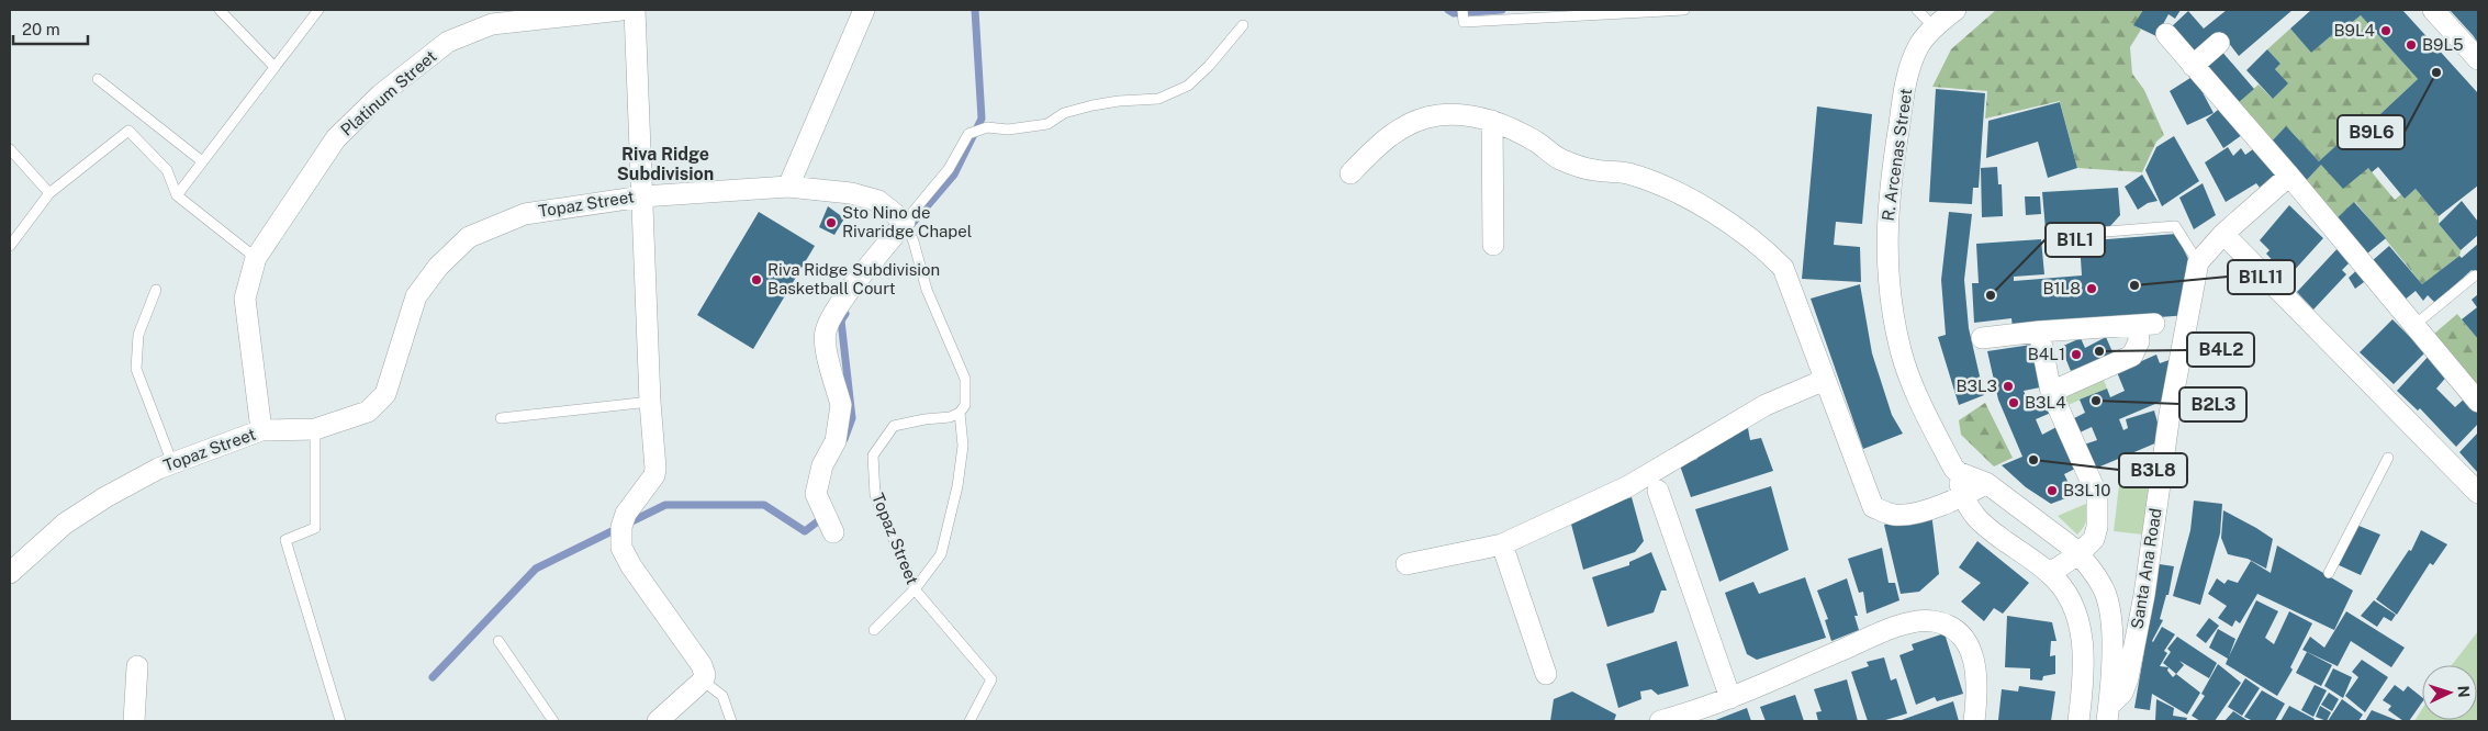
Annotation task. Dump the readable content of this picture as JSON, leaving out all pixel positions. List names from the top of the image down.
{
  "streets": {
    "street": [
      "Platinum Street",
      "R. Arcenas Street",
      "Topaz Street",
      "Santa Ana Road"
    ]
  },
  "crossings": [
    ["Platinum Street", "Topaz Street"]
  ],
  "districts": ["Riva Ridge Subdivision"],
  "places": [
    "B9L4",
    "B9L5",
    "B9L6",
    "Sto Nino de Rivaridge Chapel",
    "Riva Ridge Subdivision Basketball Court",
    "B1L11",
    "B1L8",
    "B1L1",
    "B4L2",
    "B4L1",
    "B3L3",
    "B2L3",
    "B3L4",
    "B3L8",
    "B3L10"
  ],
  "scale_bar": "20 m",
  "north": "right"
}
